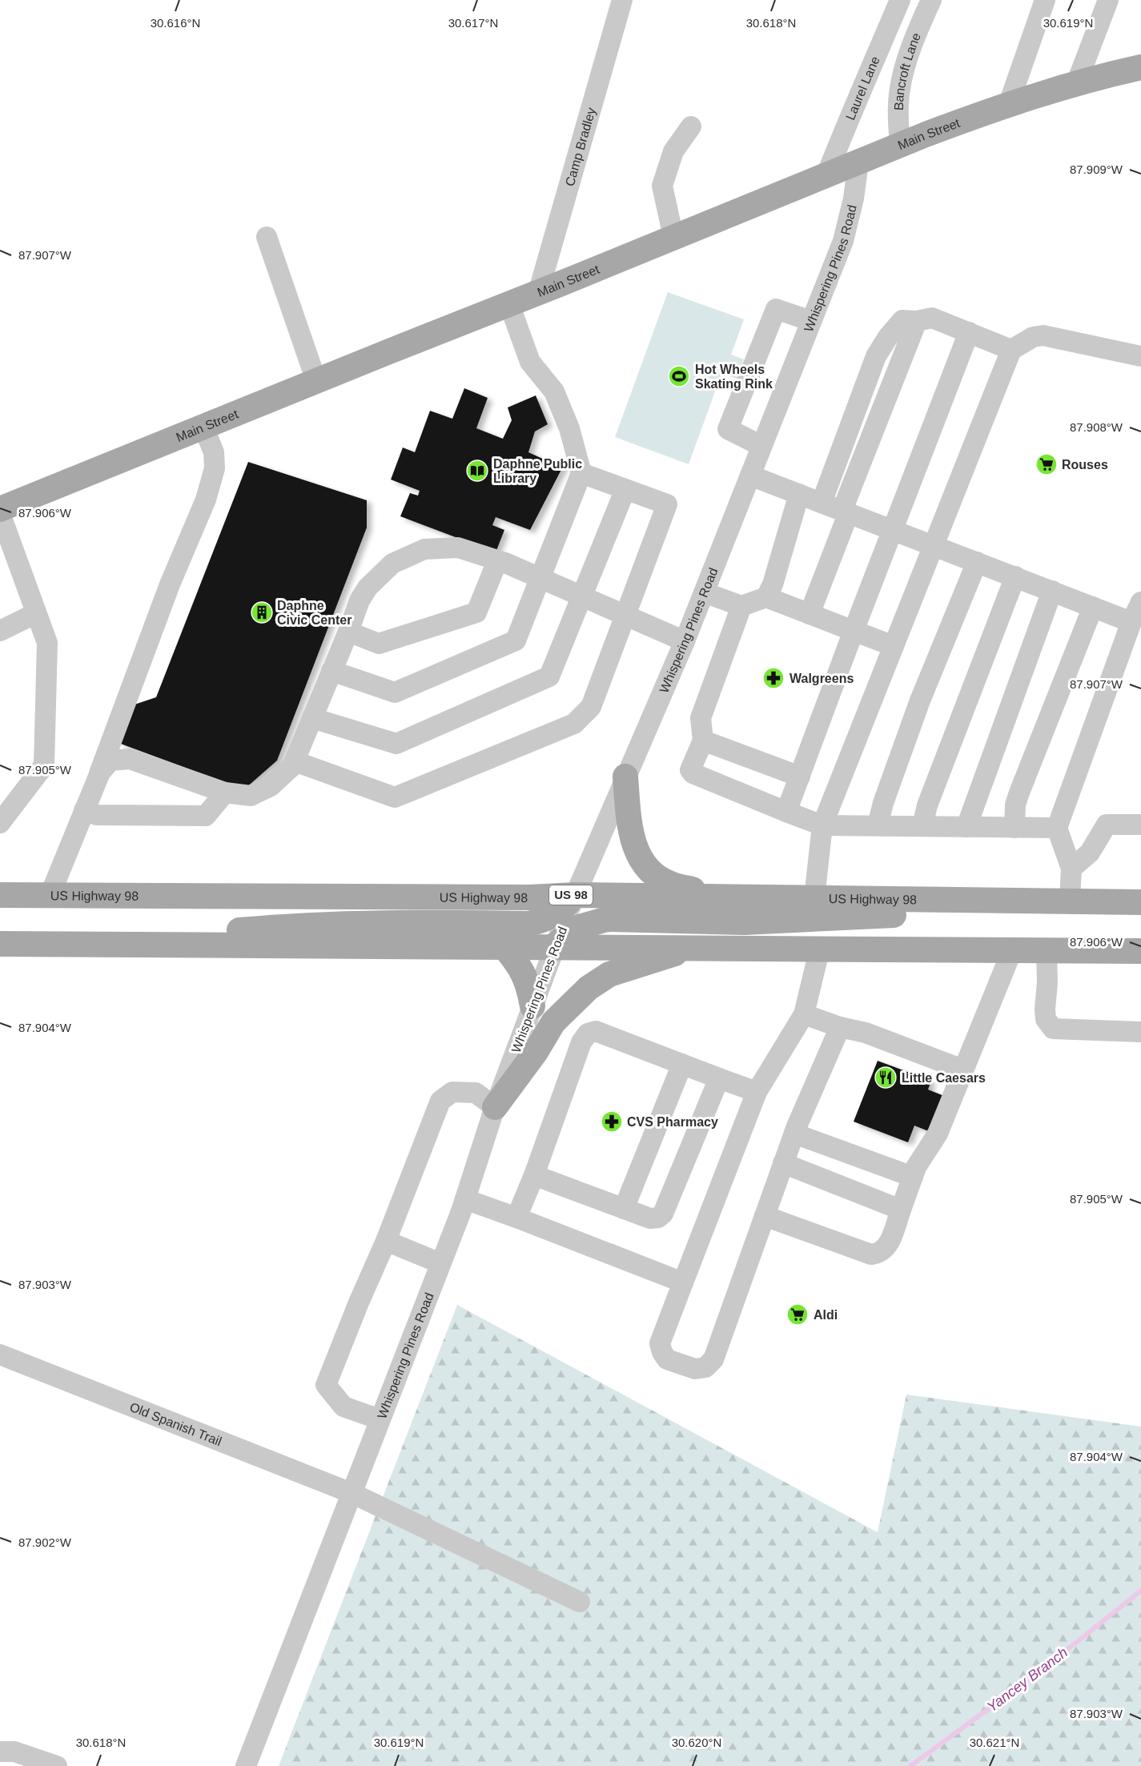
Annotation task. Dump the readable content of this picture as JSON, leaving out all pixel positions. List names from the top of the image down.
{
  "streets": {
    "main road": ["Main Street", "US 98", "US Highway 98"],
    "street": [
      "Bancroft Lane",
      "Laurel Lane",
      "Camp Bradley",
      "Whispering Pines Road",
      "Old Spanish Trail"
    ]
  },
  "crossings": [
    ["Bancroft Lane", "Main Street"],
    ["Laurel Lane", "Main Street"],
    ["Main Street", "Camp Bradley"],
    ["Main Street", "Whispering Pines Road"],
    ["Whispering Pines Road", "US Highway 98"],
    ["Whispering Pines Road", "Old Spanish Trail"]
  ],
  "water": ["Yancey Branch"],
  "places": {
    "sports": ["Hot Wheels Skating Rink"],
    "supermarket": ["Rouses", "Aldi"],
    "library": ["Daphne Public Library"],
    "building": ["Daphne Civic Center"],
    "pharmacy": ["Walgreens", "CVS Pharmacy"],
    "restaurant": ["Little Caesars"]
  },
  "coordinates": [
    "30.617°N",
    "30.616°N",
    "30.618°N",
    "30.619°N",
    "87.909°W",
    "87.907°W",
    "87.908°W",
    "87.906°W",
    "87.905°W",
    "87.904°W",
    "87.903°W",
    "87.902°W",
    "30.620°N",
    "30.621°N"
  ]
}
